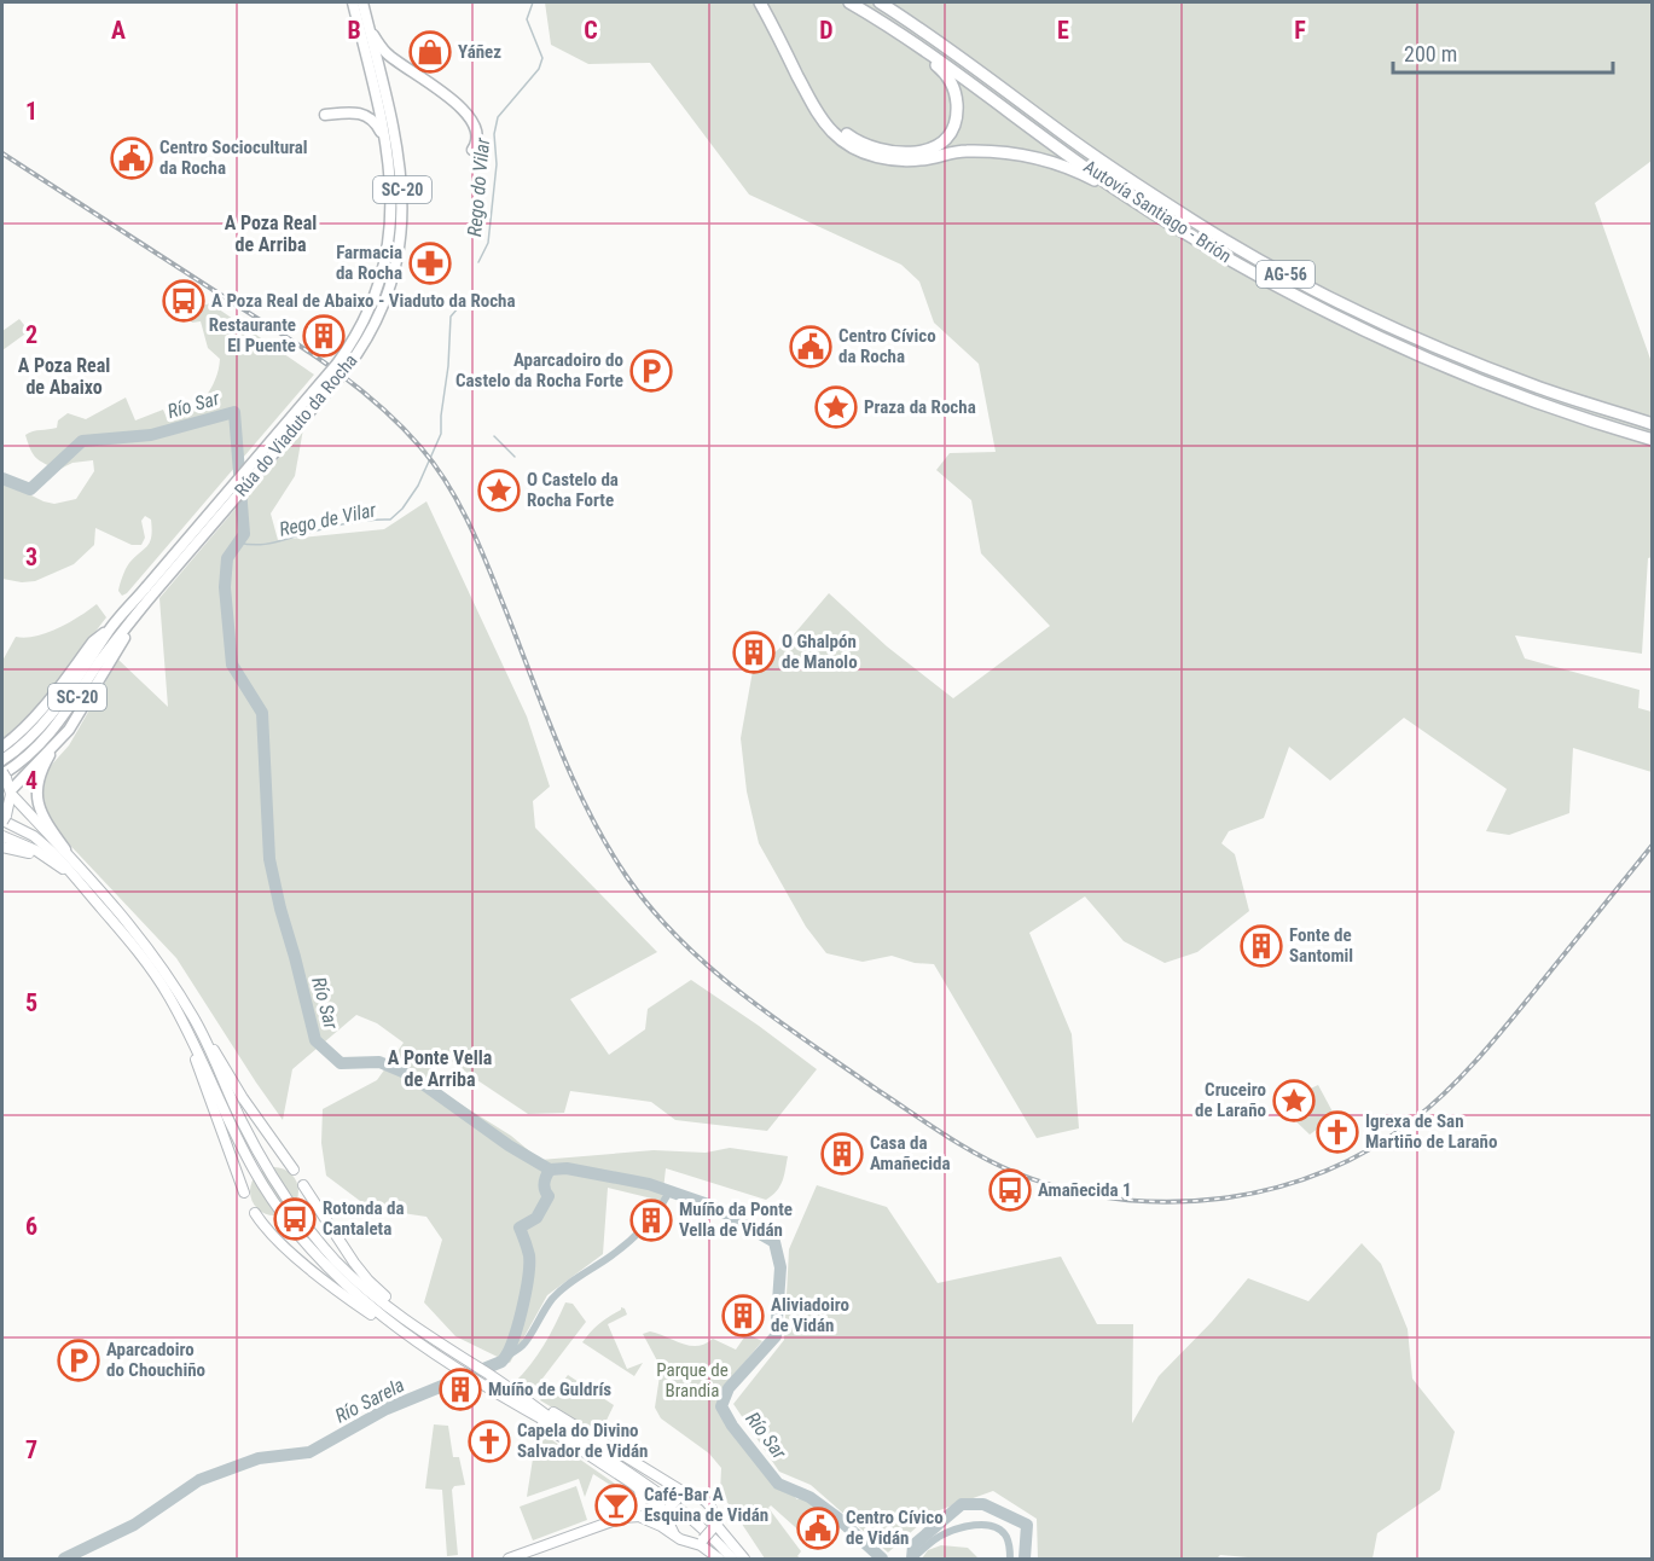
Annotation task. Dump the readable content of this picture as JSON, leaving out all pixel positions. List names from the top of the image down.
{
  "streets": {
    "highway": [
      "SC-20",
      "Autovía Santiago - Brión",
      "AG-56",
      "Rúa do Viaduto da Rocha"
    ]
  },
  "districts": ["A Poza Real de Arriba", "A Poza Real de Abaixo", "A Ponte Vella de Arriba"],
  "water": [
    "Rego do Vilar",
    "Río Sar",
    "Rego de Vilar",
    "Río Sarela"
  ],
  "parks": ["Parque de Brandia"],
  "places": {
    "shop": ["Yáñez"],
    "public building": ["Centro Sociocultural da Rocha", "Centro Cívico da Rocha", "Centro Cívico de Vidán"],
    "pharmacy": ["Farmacia da Rocha"],
    "bus stop": ["A Poza Real de Abaixo - Viaduto da Rocha", "Amañecida 1", "Rotonda da Cantaleta"],
    "building": [
      "Restaurante El Puente",
      "O Ghalpón de Manolo",
      "Fonte de Santomil",
      "Casa da Amañecida",
      "Muíño da Ponte Vella de Vidán",
      "Aliviadoiro de Vidán",
      "Muíño de Guldrís"
    ],
    "parking": ["Aparcadoiro do Castelo da Rocha Forte", "Aparcadoiro do Chouchiño"],
    "place": ["Praza da Rocha", "O Castelo da Rocha Forte", "Cruceiro de Laraño"],
    "church": ["Igrexa de San Martiño de Laraño", "Capela do Divino Salvador de Vidán"],
    "bar": ["Café-Bar A Esquina de Vidán"]
  },
  "scale_bar": "200 m",
  "grid": {
    "columns": [
      "A",
      "B",
      "C",
      "D",
      "E",
      "F"
    ],
    "rows": [
      "1",
      "2",
      "3",
      "4",
      "5",
      "6",
      "7"
    ]
  }
}
